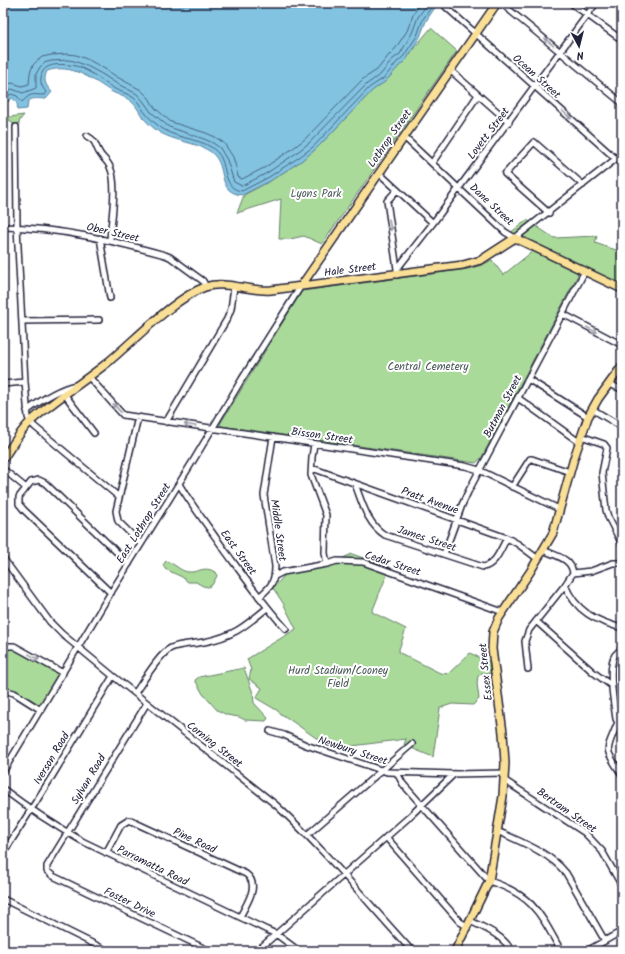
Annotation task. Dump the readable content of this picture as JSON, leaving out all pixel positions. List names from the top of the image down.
{
  "streets": {
    "main road": [
      "Lothrop Street",
      "Dane Street",
      "Hale Street",
      "Essex Street"
    ],
    "street": [
      "Ocean Street",
      "Lovett Street",
      "Ober Street",
      "Butman Street",
      "Bisson Street",
      "Pratt Avenue",
      "East Lothrop Street",
      "Middle Street",
      "James Street",
      "East Street",
      "Cedar Street",
      "Corning Street",
      "Newbury Street",
      "Iverson Road",
      "Sylvan Road",
      "Bertram Street",
      "Pine Road",
      "Parramatta Road",
      "Foster Drive"
    ]
  },
  "crossings": [
    ["Ocean Street", "Lovett Street"],
    ["Ocean Street", "Lothrop Street"],
    ["Ocean Street", "Hale Street"],
    ["Lovett Street", "Dane Street"],
    ["Lovett Street", "Hale Street"],
    ["Lothrop Street", "Dane Street"],
    ["Lothrop Street", "Hale Street"],
    ["Lothrop Street", "East Lothrop Street"],
    ["Dane Street", "Hale Street"],
    ["Dane Street", "Butman Street"],
    ["Ober Street", "Hale Street"],
    ["Hale Street", "Bisson Street"],
    ["Hale Street", "East Lothrop Street"],
    ["Butman Street", "Bisson Street"],
    ["Butman Street", "Pratt Avenue"],
    ["Butman Street", "James Street"],
    ["Bisson Street", "East Lothrop Street"],
    ["Bisson Street", "Middle Street"],
    ["Bisson Street", "Essex Street"],
    ["Pratt Avenue", "James Street"],
    ["Pratt Avenue", "Essex Street"],
    ["East Lothrop Street", "East Street"],
    ["East Lothrop Street", "Corning Street"],
    ["Middle Street", "East Street"],
    ["Middle Street", "Cedar Street"],
    ["Cedar Street", "Essex Street"],
    ["Essex Street", "Newbury Street"],
    ["Essex Street", "Bertram Street"],
    ["Corning Street", "Iverson Road"],
    ["Corning Street", "Sylvan Road"],
    ["Newbury Street", "Bertram Street"],
    ["Iverson Road", "Parramatta Road"],
    ["Sylvan Road", "Parramatta Road"],
    ["Sylvan Road", "Foster Drive"],
    ["Pine Road", "Parramatta Road"]
  ],
  "parks": ["Lyons Park", "Central Cemetery", "Hurd Stadium/Cooney Field"],
  "north": "bottom"
}
